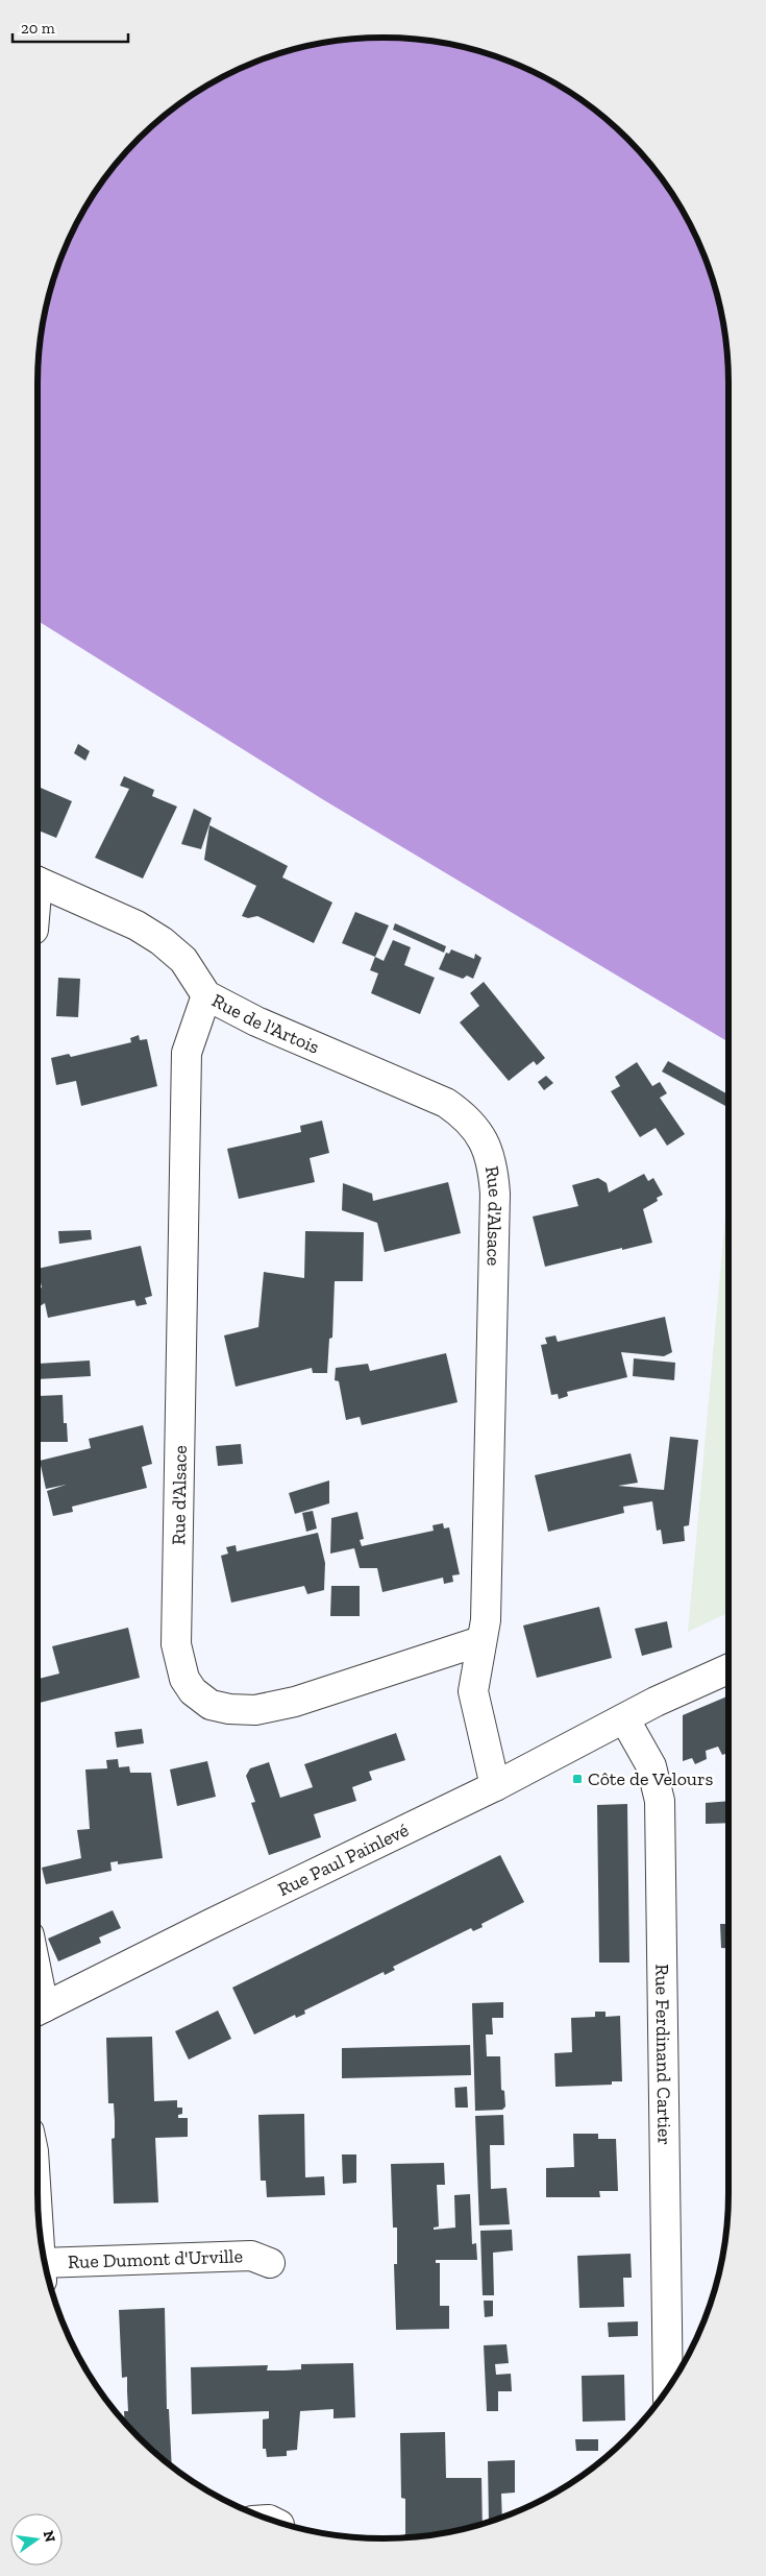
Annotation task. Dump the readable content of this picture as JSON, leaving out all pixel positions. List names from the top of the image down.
{
  "streets": {
    "street": [
      "Rue de l'Artois",
      "Rue d'Alsace",
      "Rue Paul Painlevé",
      "Rue Ferdinand Cartier",
      "Rue Dumont d'Urville"
    ]
  },
  "crossings": [
    ["Rue de l'Artois", "Rue d'Alsace"],
    ["Rue d'Alsace", "Rue Paul Painlevé"],
    ["Rue Paul Painlevé", "Rue Ferdinand Cartier"]
  ],
  "places": {
    "transit": ["Côte de Velours"]
  },
  "scale_bar": "20 m",
  "north": "right"
}
